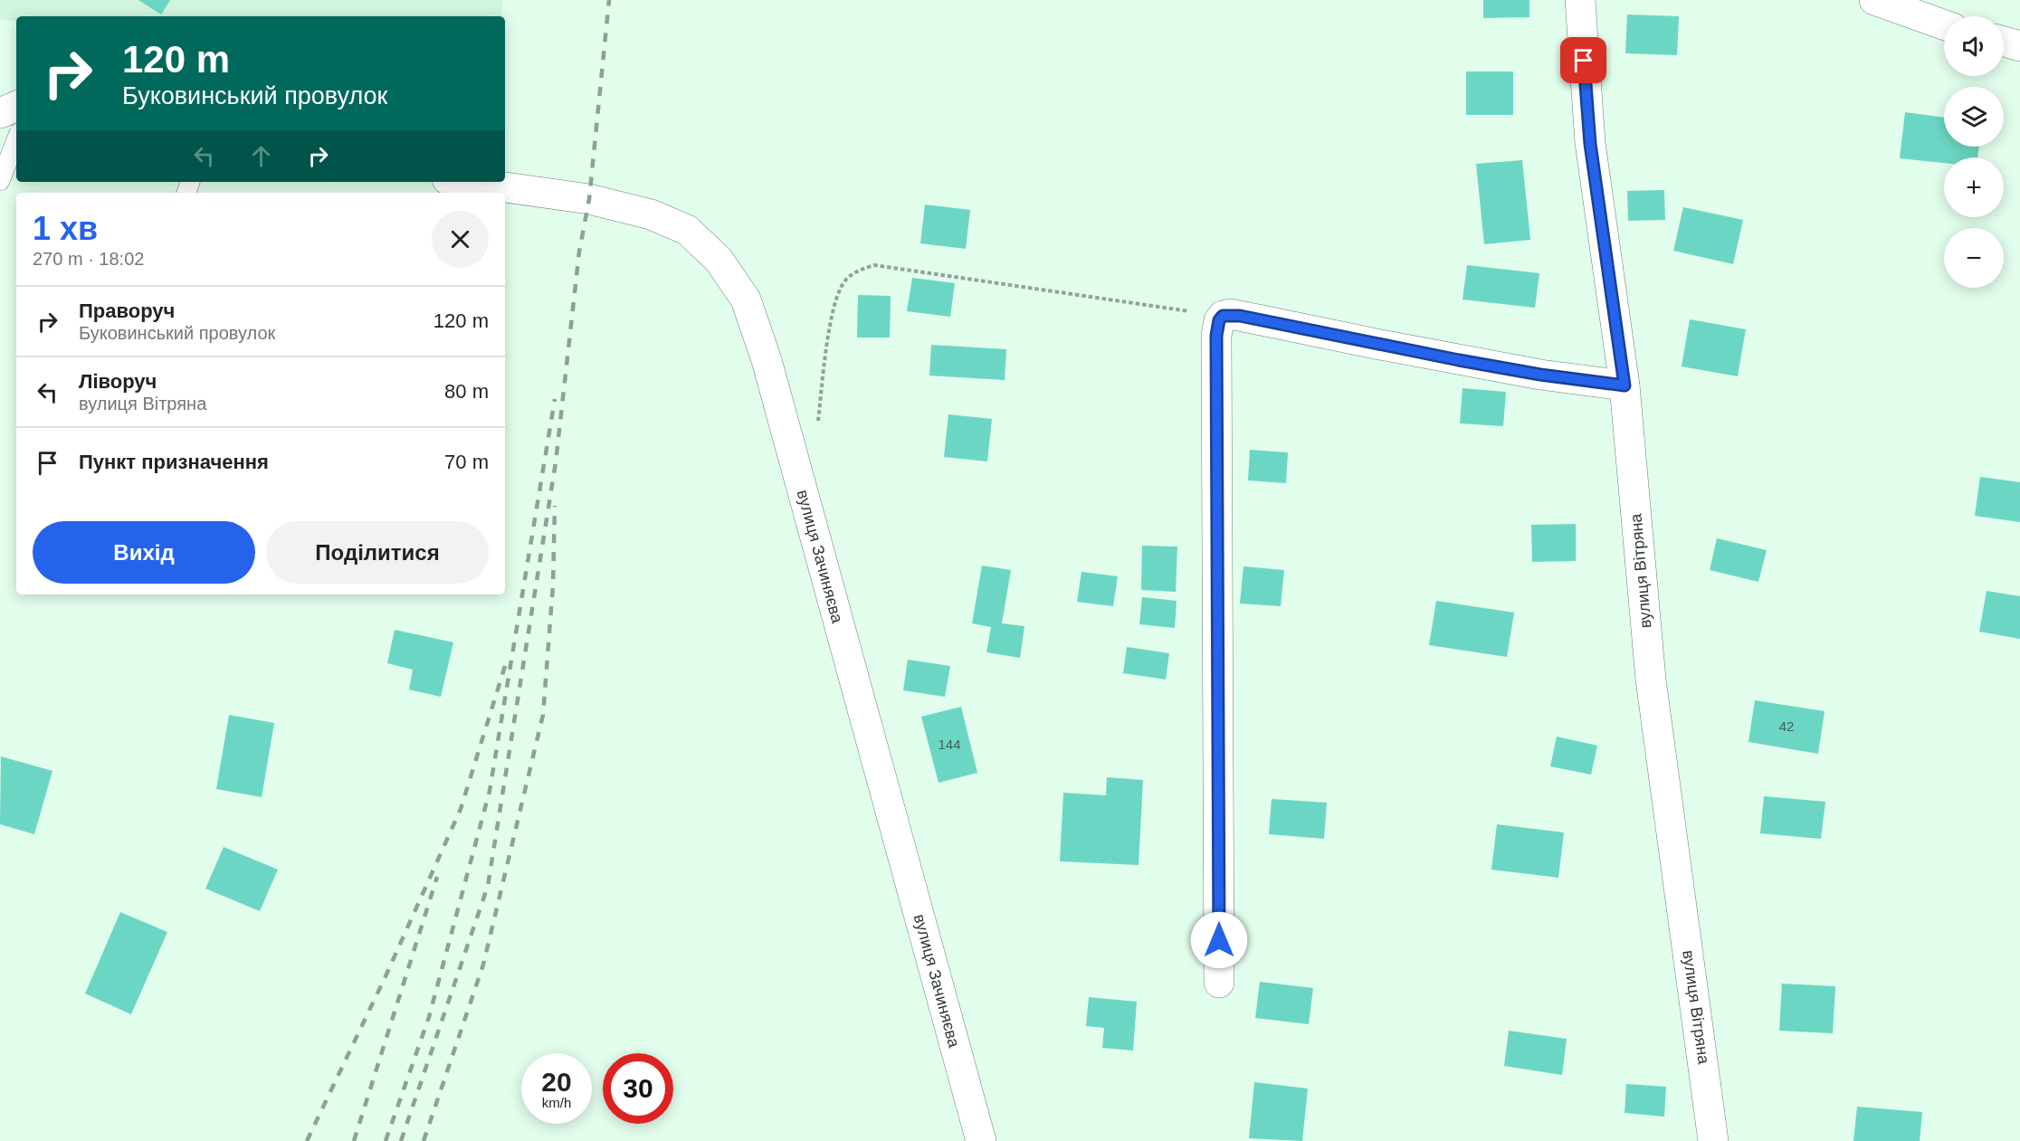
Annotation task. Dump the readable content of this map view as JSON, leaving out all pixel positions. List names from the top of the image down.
{
  "streets": {
    "street": ["вулиця Зачиняєва", "вулиця Вітряна"]
  },
  "house_numbers": ["42", "144"],
  "page": {
    "map_buttons": ["+", "−"],
    "turn": ["120 m", "Буковинський провулок"],
    "heading": ["1 хв", "270 m · 18:02"],
    "list": [
      {
        "name": "Праворуч",
        "note": "Буковинський провулок",
        "value": "120 m"
      },
      {
        "name": "Ліворуч",
        "note": "вулиця Вітряна",
        "value": "80 m"
      },
      {
        "name": "Пункт призначення",
        "value": "70 m"
      }
    ],
    "buttons": ["Вихід", "Поділитися"],
    "speed": "20 km/h",
    "limit": "30"
  }
}
